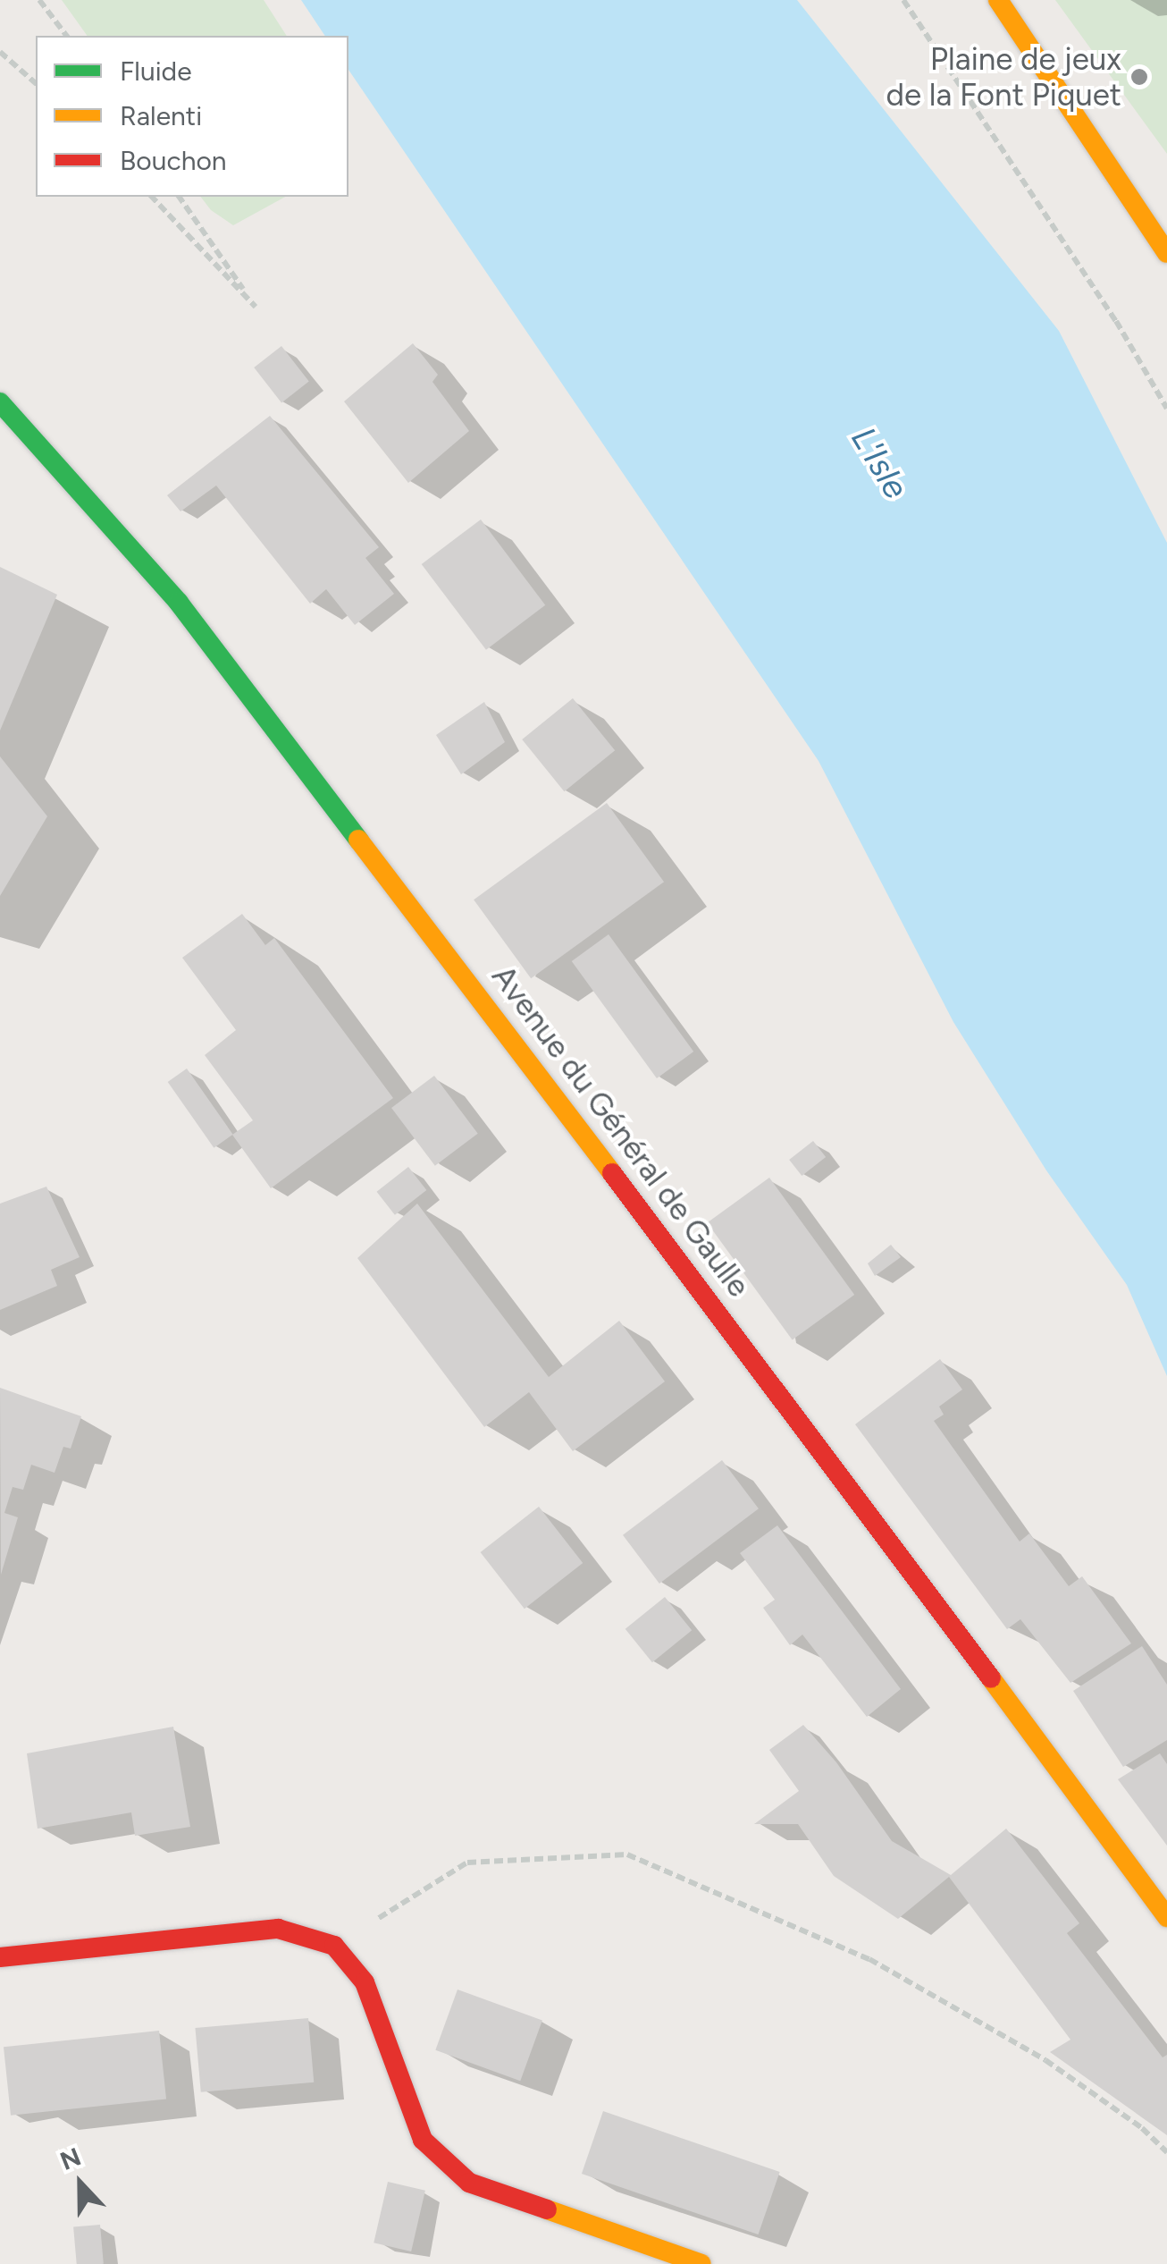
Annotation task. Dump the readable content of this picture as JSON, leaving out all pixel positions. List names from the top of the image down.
{
  "streets": {
    "main road": ["Avenue du Général de Gaulle"]
  },
  "water": ["L'Isle"],
  "places": ["Plaine de jeux de la Font Piquet"],
  "legend": ["Fluide", "Ralenti", "Bouchon"],
  "north": "top"
}
